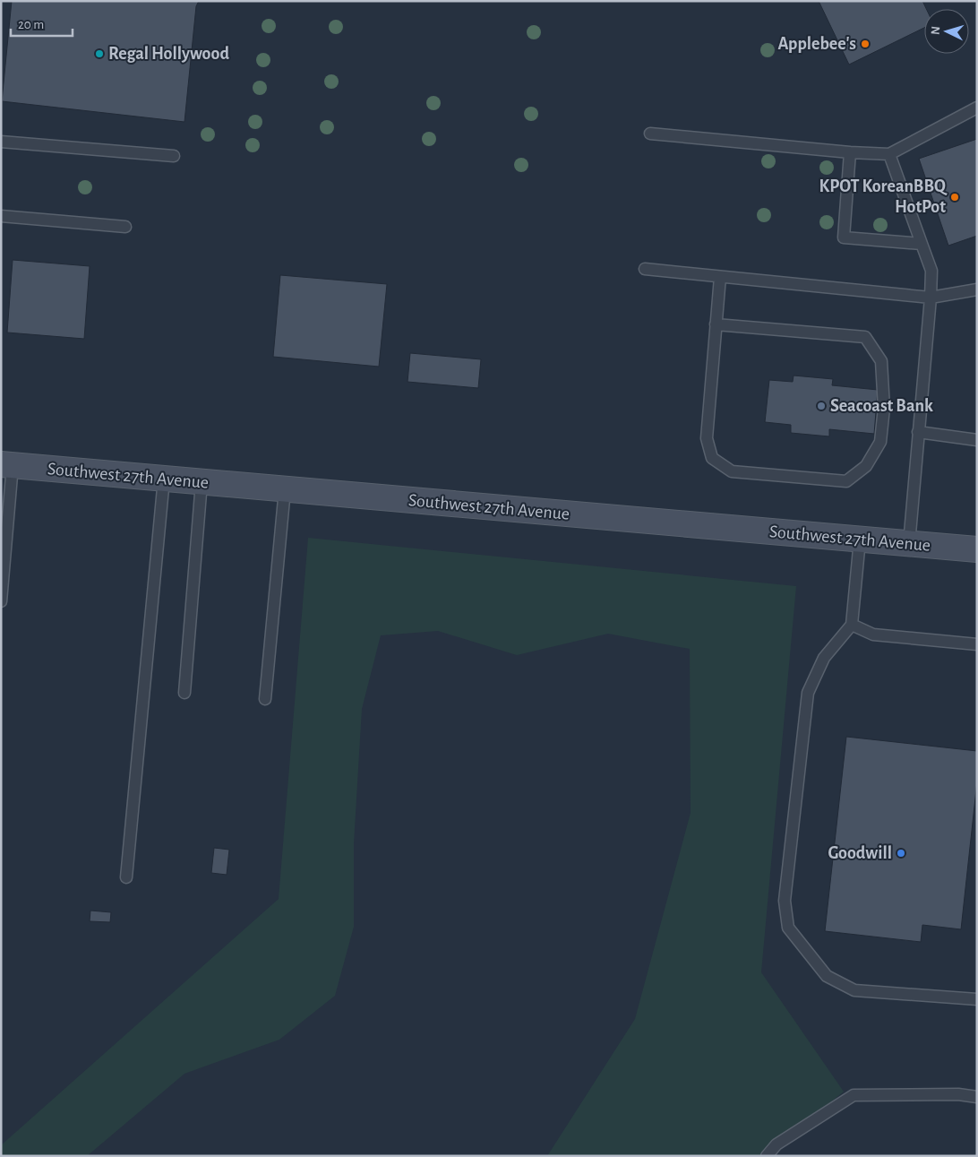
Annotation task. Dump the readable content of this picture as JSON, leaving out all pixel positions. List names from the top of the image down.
{
  "streets": {
    "main road": ["Southwest 27th Avenue"]
  },
  "places": [
    "Applebee's",
    "Regal Hollywood",
    "KPOT KoreanBBQ HotPot",
    "Seacoast Bank",
    "Goodwill"
  ],
  "scale_bar": "20 m",
  "north": "left"
}
